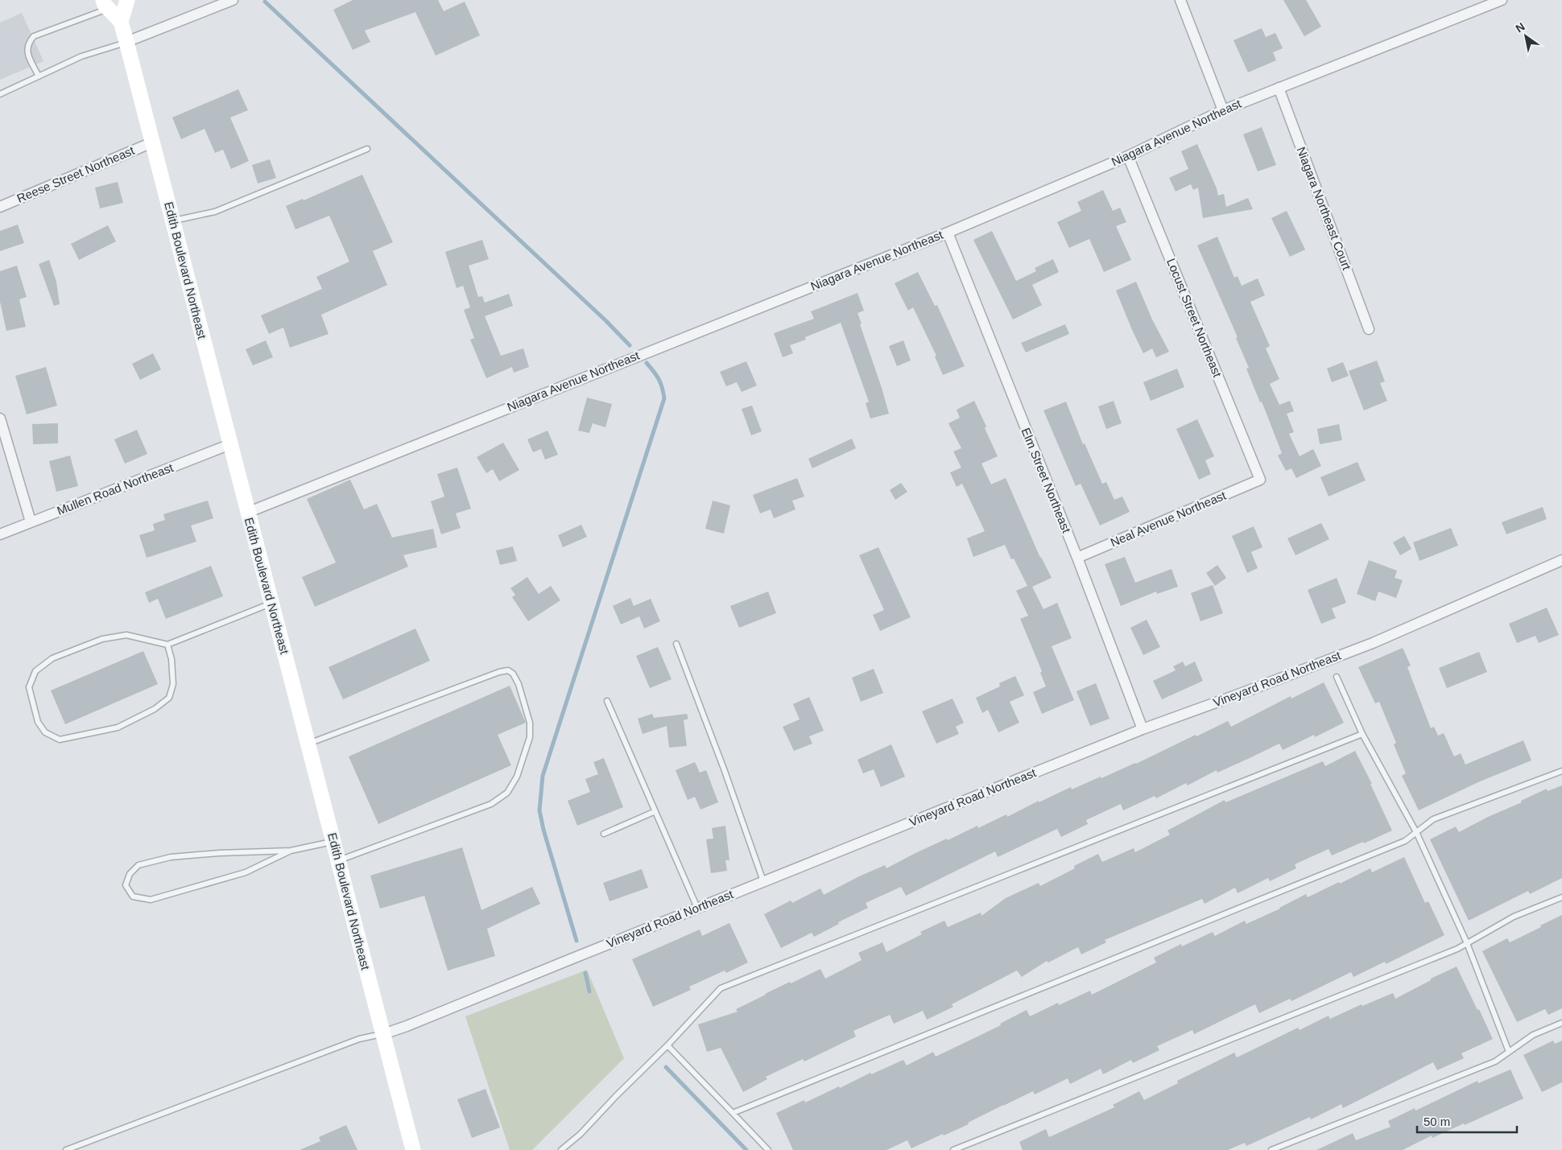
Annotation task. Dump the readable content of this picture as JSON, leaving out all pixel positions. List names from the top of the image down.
{
  "streets": {
    "street": [
      "Niagara Avenue Northeast",
      "Reese Street Northeast",
      "Niagara Northeast Court",
      "Edith Boulevard Northeast",
      "Locust Street Northeast",
      "Elm Street Northeast",
      "Mullen Road Northeast",
      "Neal Avenue Northeast",
      "Vineyard Road Northeast"
    ]
  },
  "crossings": [
    ["Niagara Avenue Northeast", "Niagara Northeast Court"],
    ["Niagara Avenue Northeast", "Edith Boulevard Northeast"],
    ["Niagara Avenue Northeast", "Locust Street Northeast"],
    ["Niagara Avenue Northeast", "Elm Street Northeast"],
    ["Reese Street Northeast", "Edith Boulevard Northeast"],
    ["Edith Boulevard Northeast", "Mullen Road Northeast"],
    ["Edith Boulevard Northeast", "Vineyard Road Northeast"],
    ["Locust Street Northeast", "Neal Avenue Northeast"],
    ["Elm Street Northeast", "Neal Avenue Northeast"],
    ["Elm Street Northeast", "Vineyard Road Northeast"]
  ],
  "scale_bar": "50 m",
  "north": "top left"
}
